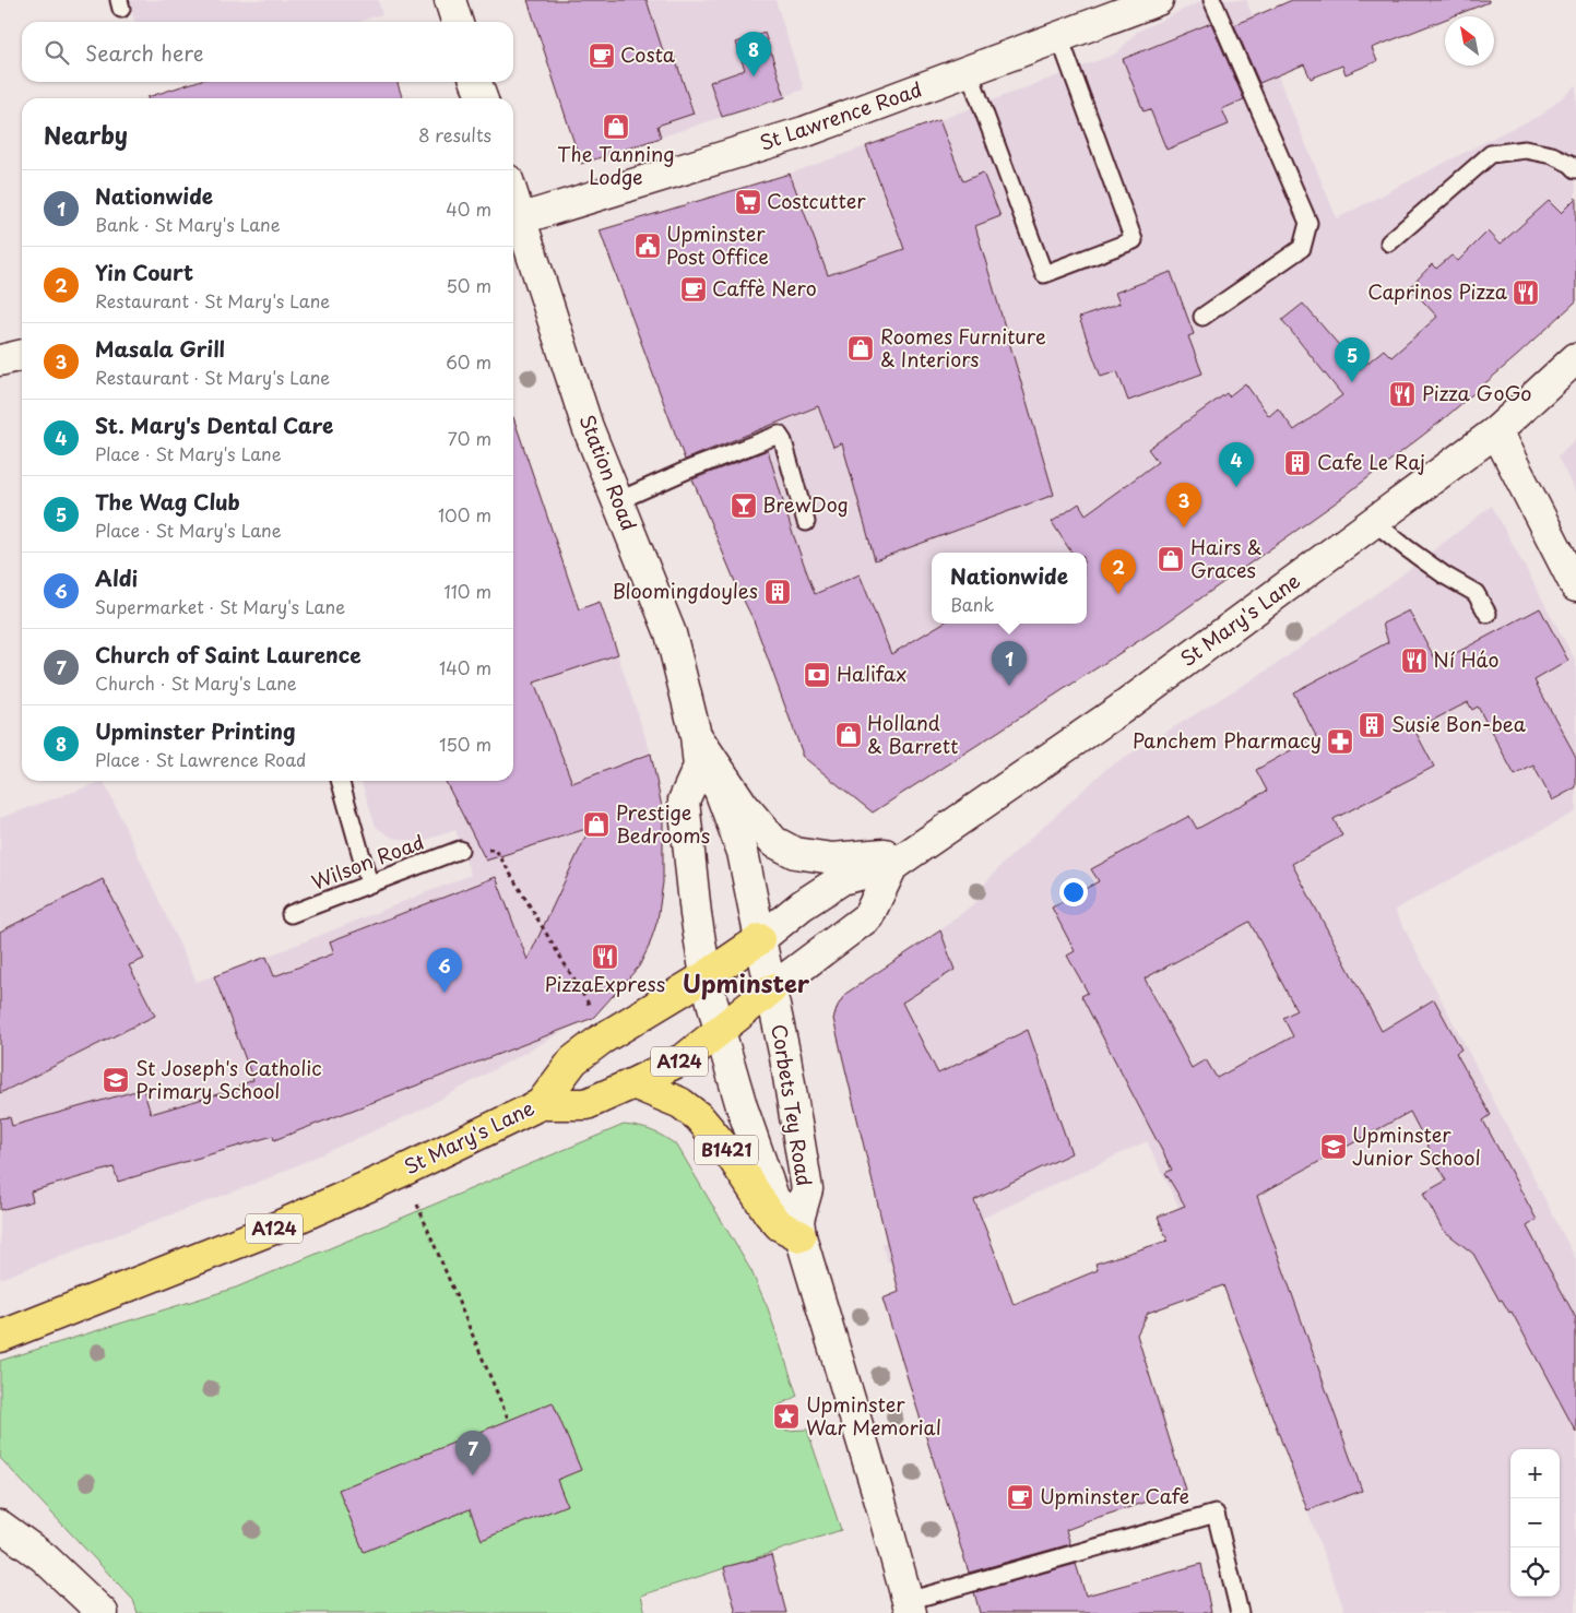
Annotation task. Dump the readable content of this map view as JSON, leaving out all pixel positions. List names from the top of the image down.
{
  "streets": {
    "main road": [
      "St Lawrence Road",
      "Station Road",
      "St Mary's Lane",
      "A124",
      "Corbets Tey Road",
      "B1421"
    ],
    "lane": ["Wilson Road"]
  },
  "crossings": [
    ["St Lawrence Road", "Station Road"],
    ["St Mary's Lane", "Corbets Tey Road"],
    ["St Mary's Lane", "B1421"],
    ["Corbets Tey Road", "B1421"]
  ],
  "districts": ["Upminster"],
  "places": {
    "cafe": ["Costa", "Caffè Nero", "Upminster Cafe"],
    "shop": [
      "The Tanning Lodge",
      "Roomes Furniture & Interiors",
      "Hairs & Graces",
      "Holland & Barrett",
      "Prestige Bedrooms"
    ],
    "supermarket": ["Costcutter"],
    "public building": ["Upminster Post Office"],
    "restaurant": [
      "Caprinos Pizza",
      "Pizza GoGo",
      "Ní Háo",
      "PizzaExpress"
    ],
    "building": ["Cafe Le Raj", "Bloomingdoyles", "Susie Bon-bea"],
    "bar": ["BrewDog"],
    "bank": ["Halifax"],
    "pharmacy": ["Panchem Pharmacy"],
    "school or university": ["St Joseph's Catholic Primary School", "Upminster Junior School"],
    "place": ["Upminster War Memorial"]
  },
  "north": "top left",
  "page": {
    "search": "Search here",
    "pins": [
      "8",
      "5",
      "4",
      "3",
      "2",
      "1",
      "6",
      "7"
    ],
    "heading": ["Nearby", "8 results"],
    "list": [
      {
        "mark": "1",
        "name": "Nationwide",
        "note": "Bank · St Mary's Lane",
        "value": "40 m"
      },
      {
        "mark": "2",
        "name": "Yin Court",
        "note": "Restaurant · St Mary's Lane",
        "value": "50 m"
      },
      {
        "mark": "3",
        "name": "Masala Grill",
        "note": "Restaurant · St Mary's Lane",
        "value": "60 m"
      },
      {
        "mark": "4",
        "name": "St. Mary's Dental Care",
        "note": "Place · St Mary's Lane",
        "value": "70 m"
      },
      {
        "mark": "5",
        "name": "The Wag Club",
        "note": "Place · St Mary's Lane",
        "value": "100 m"
      },
      {
        "mark": "6",
        "name": "Aldi",
        "note": "Supermarket · St Mary's Lane",
        "value": "110 m"
      },
      {
        "mark": "7",
        "name": "Church of Saint Laurence",
        "note": "Church · St Mary's Lane",
        "value": "140 m"
      },
      {
        "mark": "8",
        "name": "Upminster Printing",
        "note": "Place · St Lawrence Road",
        "value": "150 m"
      }
    ],
    "popup": ["Nationwide", "Bank"],
    "map_buttons": ["+", "−"]
  }
}
